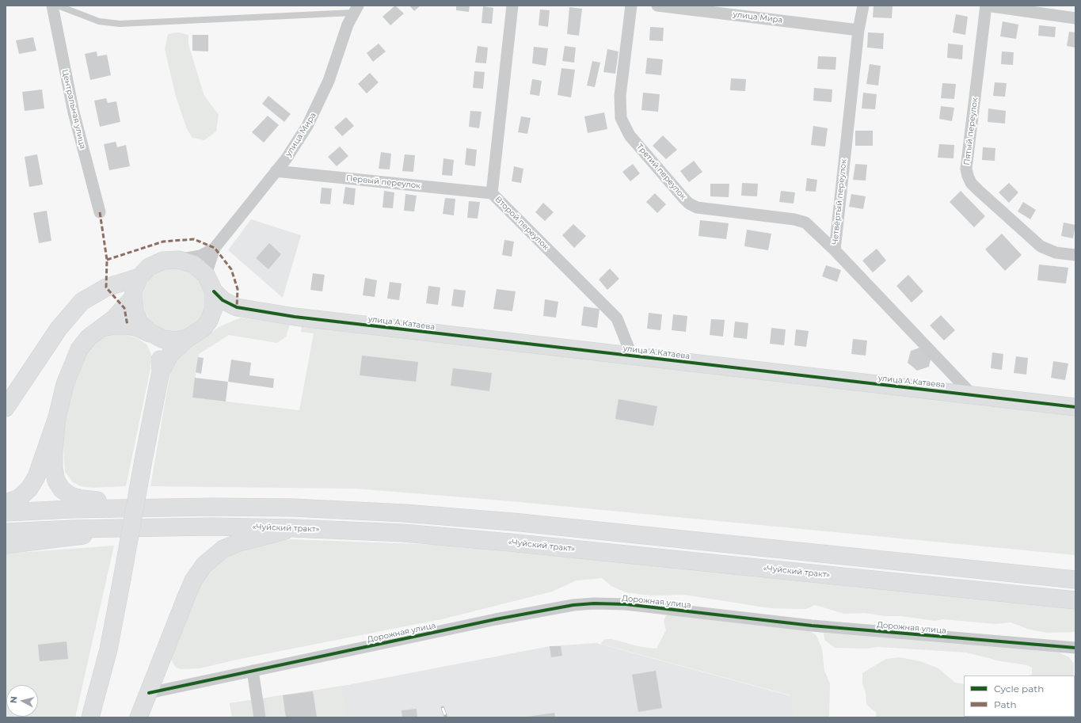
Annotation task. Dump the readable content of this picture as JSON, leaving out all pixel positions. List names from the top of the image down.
{
  "streets": {
    "main road": ["улица А.Катаева", "«Чуйский тракт»"],
    "street": [
      "улица Мира",
      "Центральная улица",
      "Пятый переулок",
      "Третий переулок",
      "Первый переулок",
      "Четвёртый переулок",
      "Второй переулок",
      "Дорожная улица"
    ]
  },
  "crossings": [
    ["улица Мира", "Первый переулок"],
    ["улица Мира", "Четвёртый переулок"],
    ["Третий переулок", "Четвёртый переулок"],
    ["Первый переулок", "Второй переулок"],
    ["Четвёртый переулок", "улица А.Катаева"],
    ["Второй переулок", "улица А.Катаева"]
  ],
  "legend": ["Cycle path", "Path"],
  "north": "left"
}
